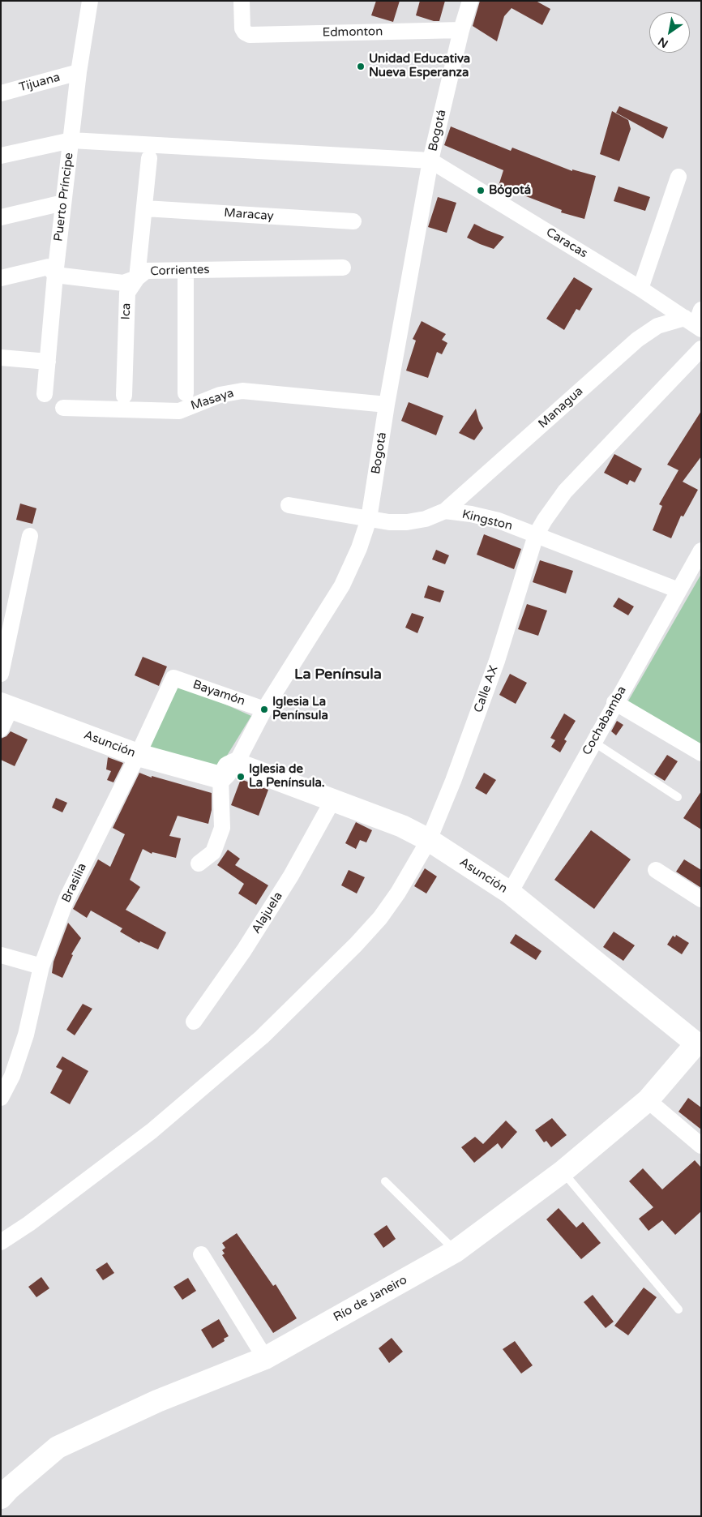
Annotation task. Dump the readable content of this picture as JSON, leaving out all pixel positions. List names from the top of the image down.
{
  "streets": {
    "street": [
      "Edmonton",
      "Tijuana",
      "Bogotá",
      "Puerto Príncipe",
      "Maracay",
      "Caracas",
      "Corrientes",
      "Ica",
      "Masaya",
      "Managua",
      "Kingston",
      "Calle AX",
      "Bayamón",
      "Cochabamba",
      "Asunción",
      "Brasilia",
      "Alajuela",
      "Río de Janeiro"
    ]
  },
  "crossings": [
    ["Edmonton", "Bogotá"],
    ["Tijuana", "Puerto Príncipe"],
    ["Bogotá", "Caracas"],
    ["Bogotá", "Masaya"],
    ["Bogotá", "Kingston"],
    ["Bogotá", "Bayamón"],
    ["Bogotá", "Asunción"],
    ["Puerto Príncipe", "Corrientes"],
    ["Maracay", "Ica"],
    ["Caracas", "Managua"],
    ["Corrientes", "Ica"],
    ["Managua", "Kingston"],
    ["Kingston", "Calle AX"],
    ["Kingston", "Cochabamba"],
    ["Calle AX", "Asunción"],
    ["Bayamón", "Brasilia"],
    ["Cochabamba", "Asunción"],
    ["Asunción", "Brasilia"],
    ["Asunción", "Alajuela"],
    ["Asunción", "Río de Janeiro"]
  ],
  "districts": ["La Península"],
  "places": [
    "Unidad Educativa Nueva Esperanza",
    "Bógotá",
    "Iglesia La Península",
    "Iglesia de La Península."
  ],
  "north": "bottom left"
}
